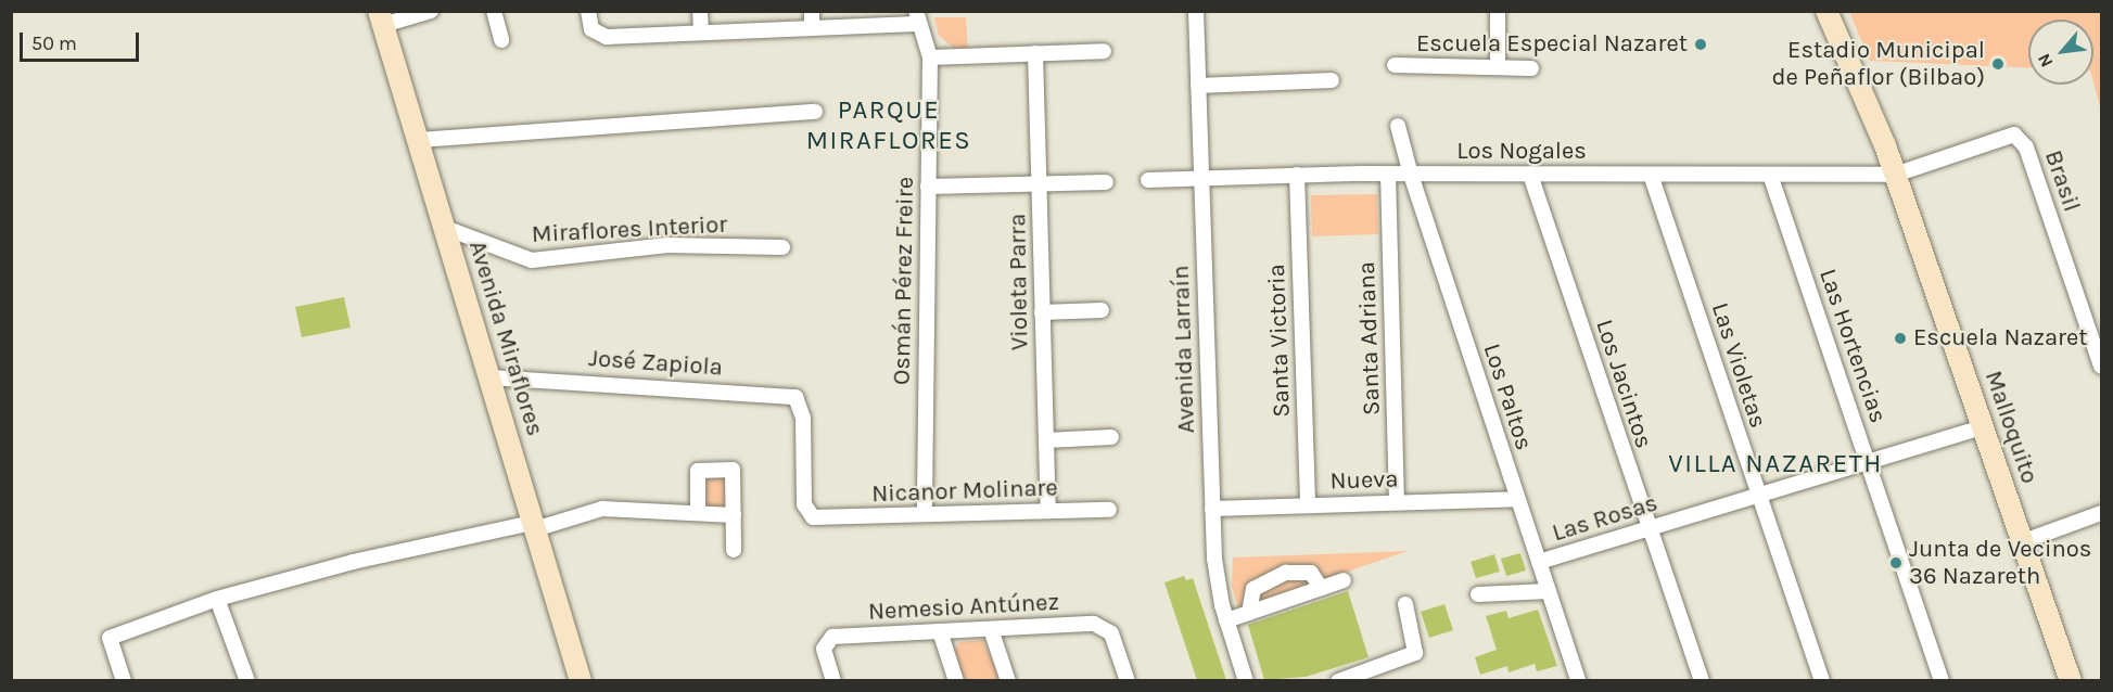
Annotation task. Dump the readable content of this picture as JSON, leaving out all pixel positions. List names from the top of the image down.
{
  "streets": {
    "street": [
      "Los Nogales",
      "Brasil",
      "Miraflores Interior",
      "Osmán Pérez Freire",
      "Violeta Parra",
      "Avenida Miraflores",
      "Santa Adriana",
      "Santa Victoria",
      "Las Hortencias",
      "Avenida Larraín",
      "José Zapiola",
      "Las Violetas",
      "Los Jacintos",
      "Los Paltos",
      "Malloquito",
      "Nueva",
      "Nicanor Molinare",
      "Las Rosas",
      "Nemesio Antúnez"
    ]
  },
  "crossings": [
    ["Los Nogales", "Brasil"],
    ["Los Nogales", "Santa Adriana"],
    ["Los Nogales", "Santa Victoria"],
    ["Los Nogales", "Las Hortencias"],
    ["Los Nogales", "Avenida Larraín"],
    ["Los Nogales", "Las Violetas"],
    ["Los Nogales", "Los Jacintos"],
    ["Los Nogales", "Los Paltos"],
    ["Los Nogales", "Malloquito"],
    ["Brasil", "Malloquito"],
    ["Miraflores Interior", "Avenida Miraflores"],
    ["Osmán Pérez Freire", "Nicanor Molinare"],
    ["Violeta Parra", "Nicanor Molinare"],
    ["Avenida Miraflores", "José Zapiola"],
    ["Santa Adriana", "Nueva"],
    ["Santa Victoria", "Nueva"],
    ["Las Hortencias", "Las Rosas"],
    ["Avenida Larraín", "Nueva"],
    ["José Zapiola", "Nicanor Molinare"],
    ["Las Violetas", "Las Rosas"],
    ["Los Jacintos", "Las Rosas"],
    ["Los Paltos", "Nueva"],
    ["Los Paltos", "Las Rosas"],
    ["Malloquito", "Las Rosas"]
  ],
  "districts": ["PARQUE MIRAFLORES", "VILLA NAZARETH"],
  "places": [
    "Escuela Especial Nazaret",
    "Estadio Municipal de Peñaflor (Bilbao)",
    "Escuela Nazaret",
    "Junta de Vecinos 36 Nazareth"
  ],
  "scale_bar": "50 m",
  "north": "bottom left"
}
